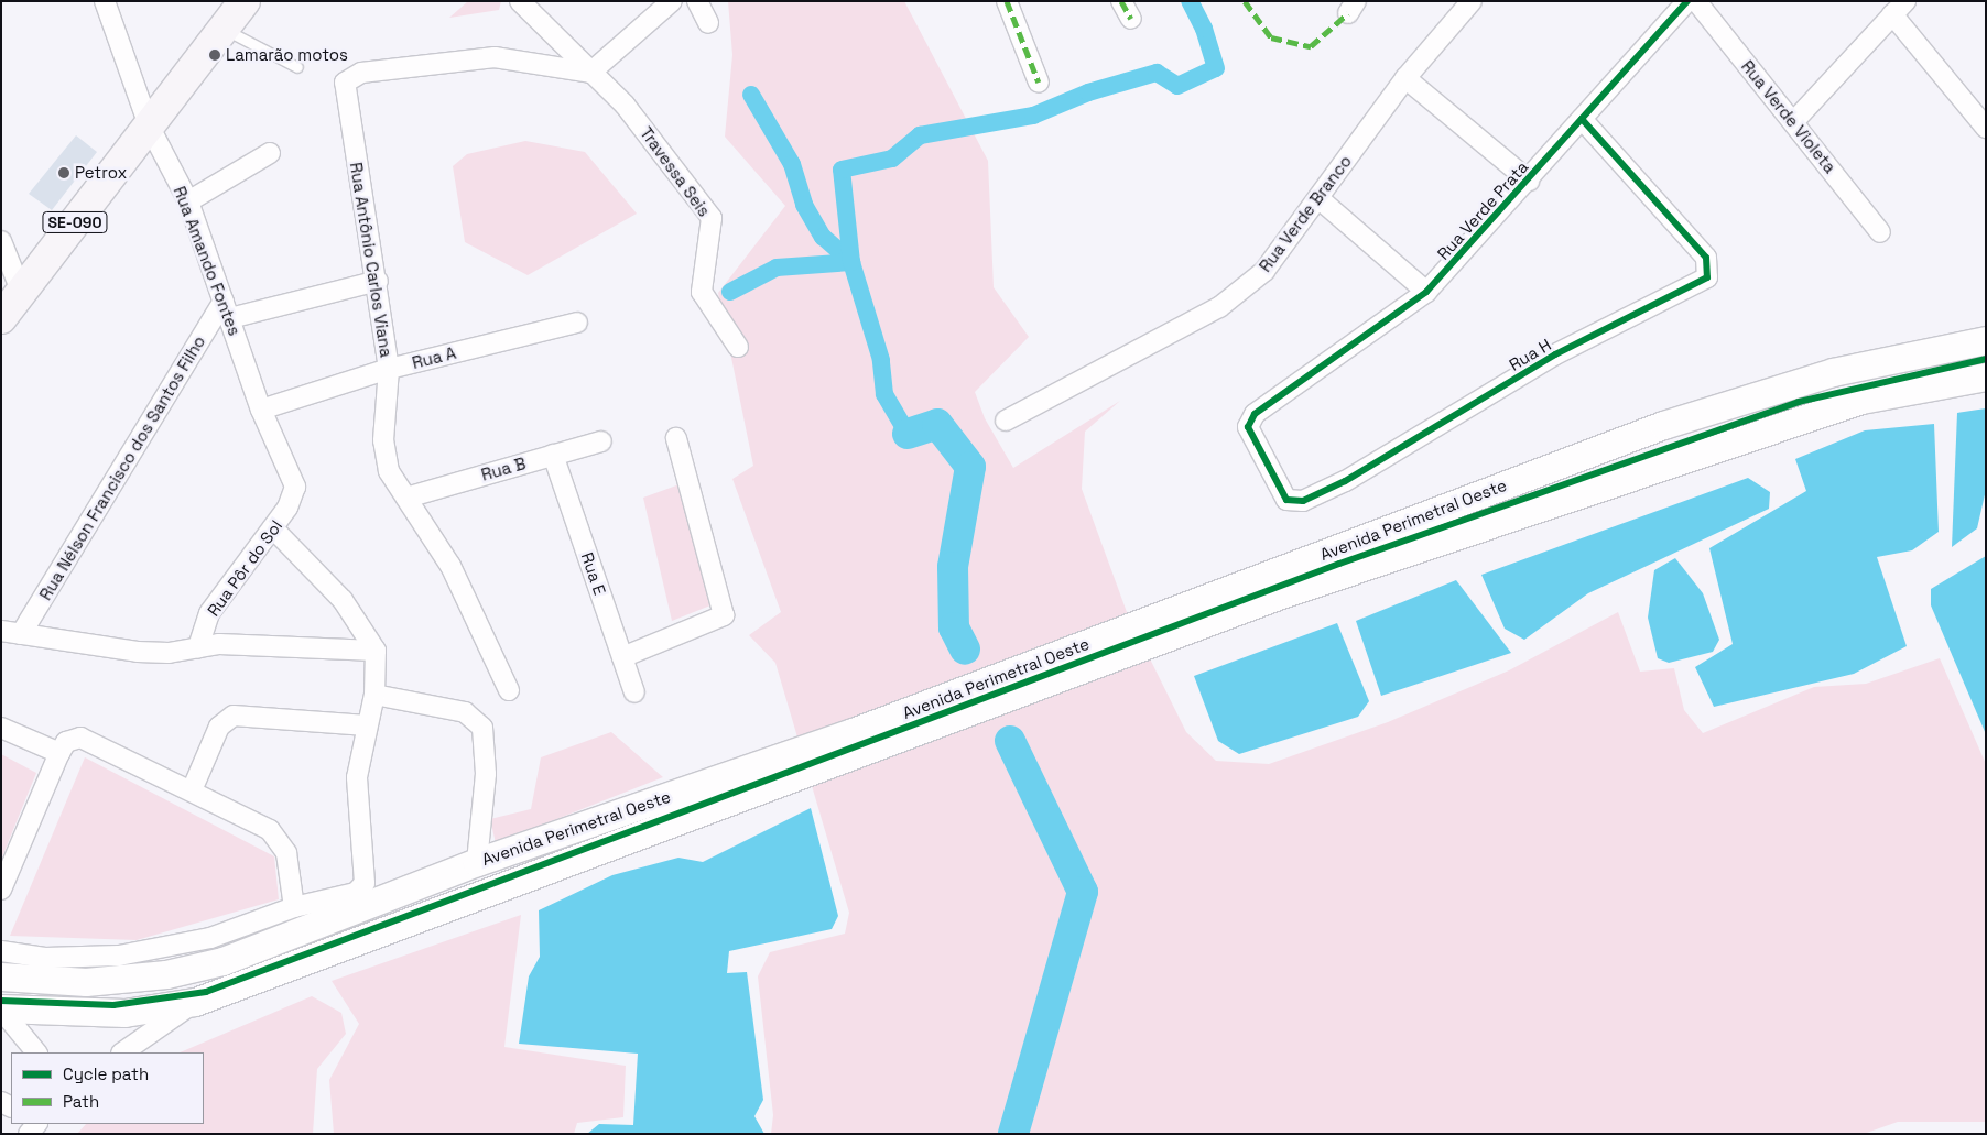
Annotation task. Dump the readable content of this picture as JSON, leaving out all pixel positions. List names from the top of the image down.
{
  "streets": {
    "main road": ["SE-090", "Avenida Perimetral Oeste"],
    "street": [
      "Rua Verde Violeta",
      "Travessa Seis",
      "Rua Verde Prata",
      "Rua Verde Branco",
      "Rua Antônio Carlos Viana",
      "Rua Amando Fontes",
      "Rua H",
      "Rua A",
      "Rua Nélson Francisco dos Santos Filho",
      "Rua B",
      "Rua Pôr do Sol",
      "Rua E"
    ]
  },
  "crossings": [
    ["Travessa Seis", "Rua Antônio Carlos Viana"],
    ["Rua Verde Prata", "Rua H"],
    ["SE-090", "Rua Amando Fontes"],
    ["Rua Antônio Carlos Viana", "Rua A"],
    ["Rua Antônio Carlos Viana", "Rua B"],
    ["Rua Amando Fontes", "Rua A"],
    ["Rua Amando Fontes", "Rua Nélson Francisco dos Santos Filho"],
    ["Rua Amando Fontes", "Rua Pôr do Sol"],
    ["Rua B", "Rua E"]
  ],
  "places": ["Lamarão motos", "Petrox"],
  "legend": ["Cycle path", "Path"]
}
